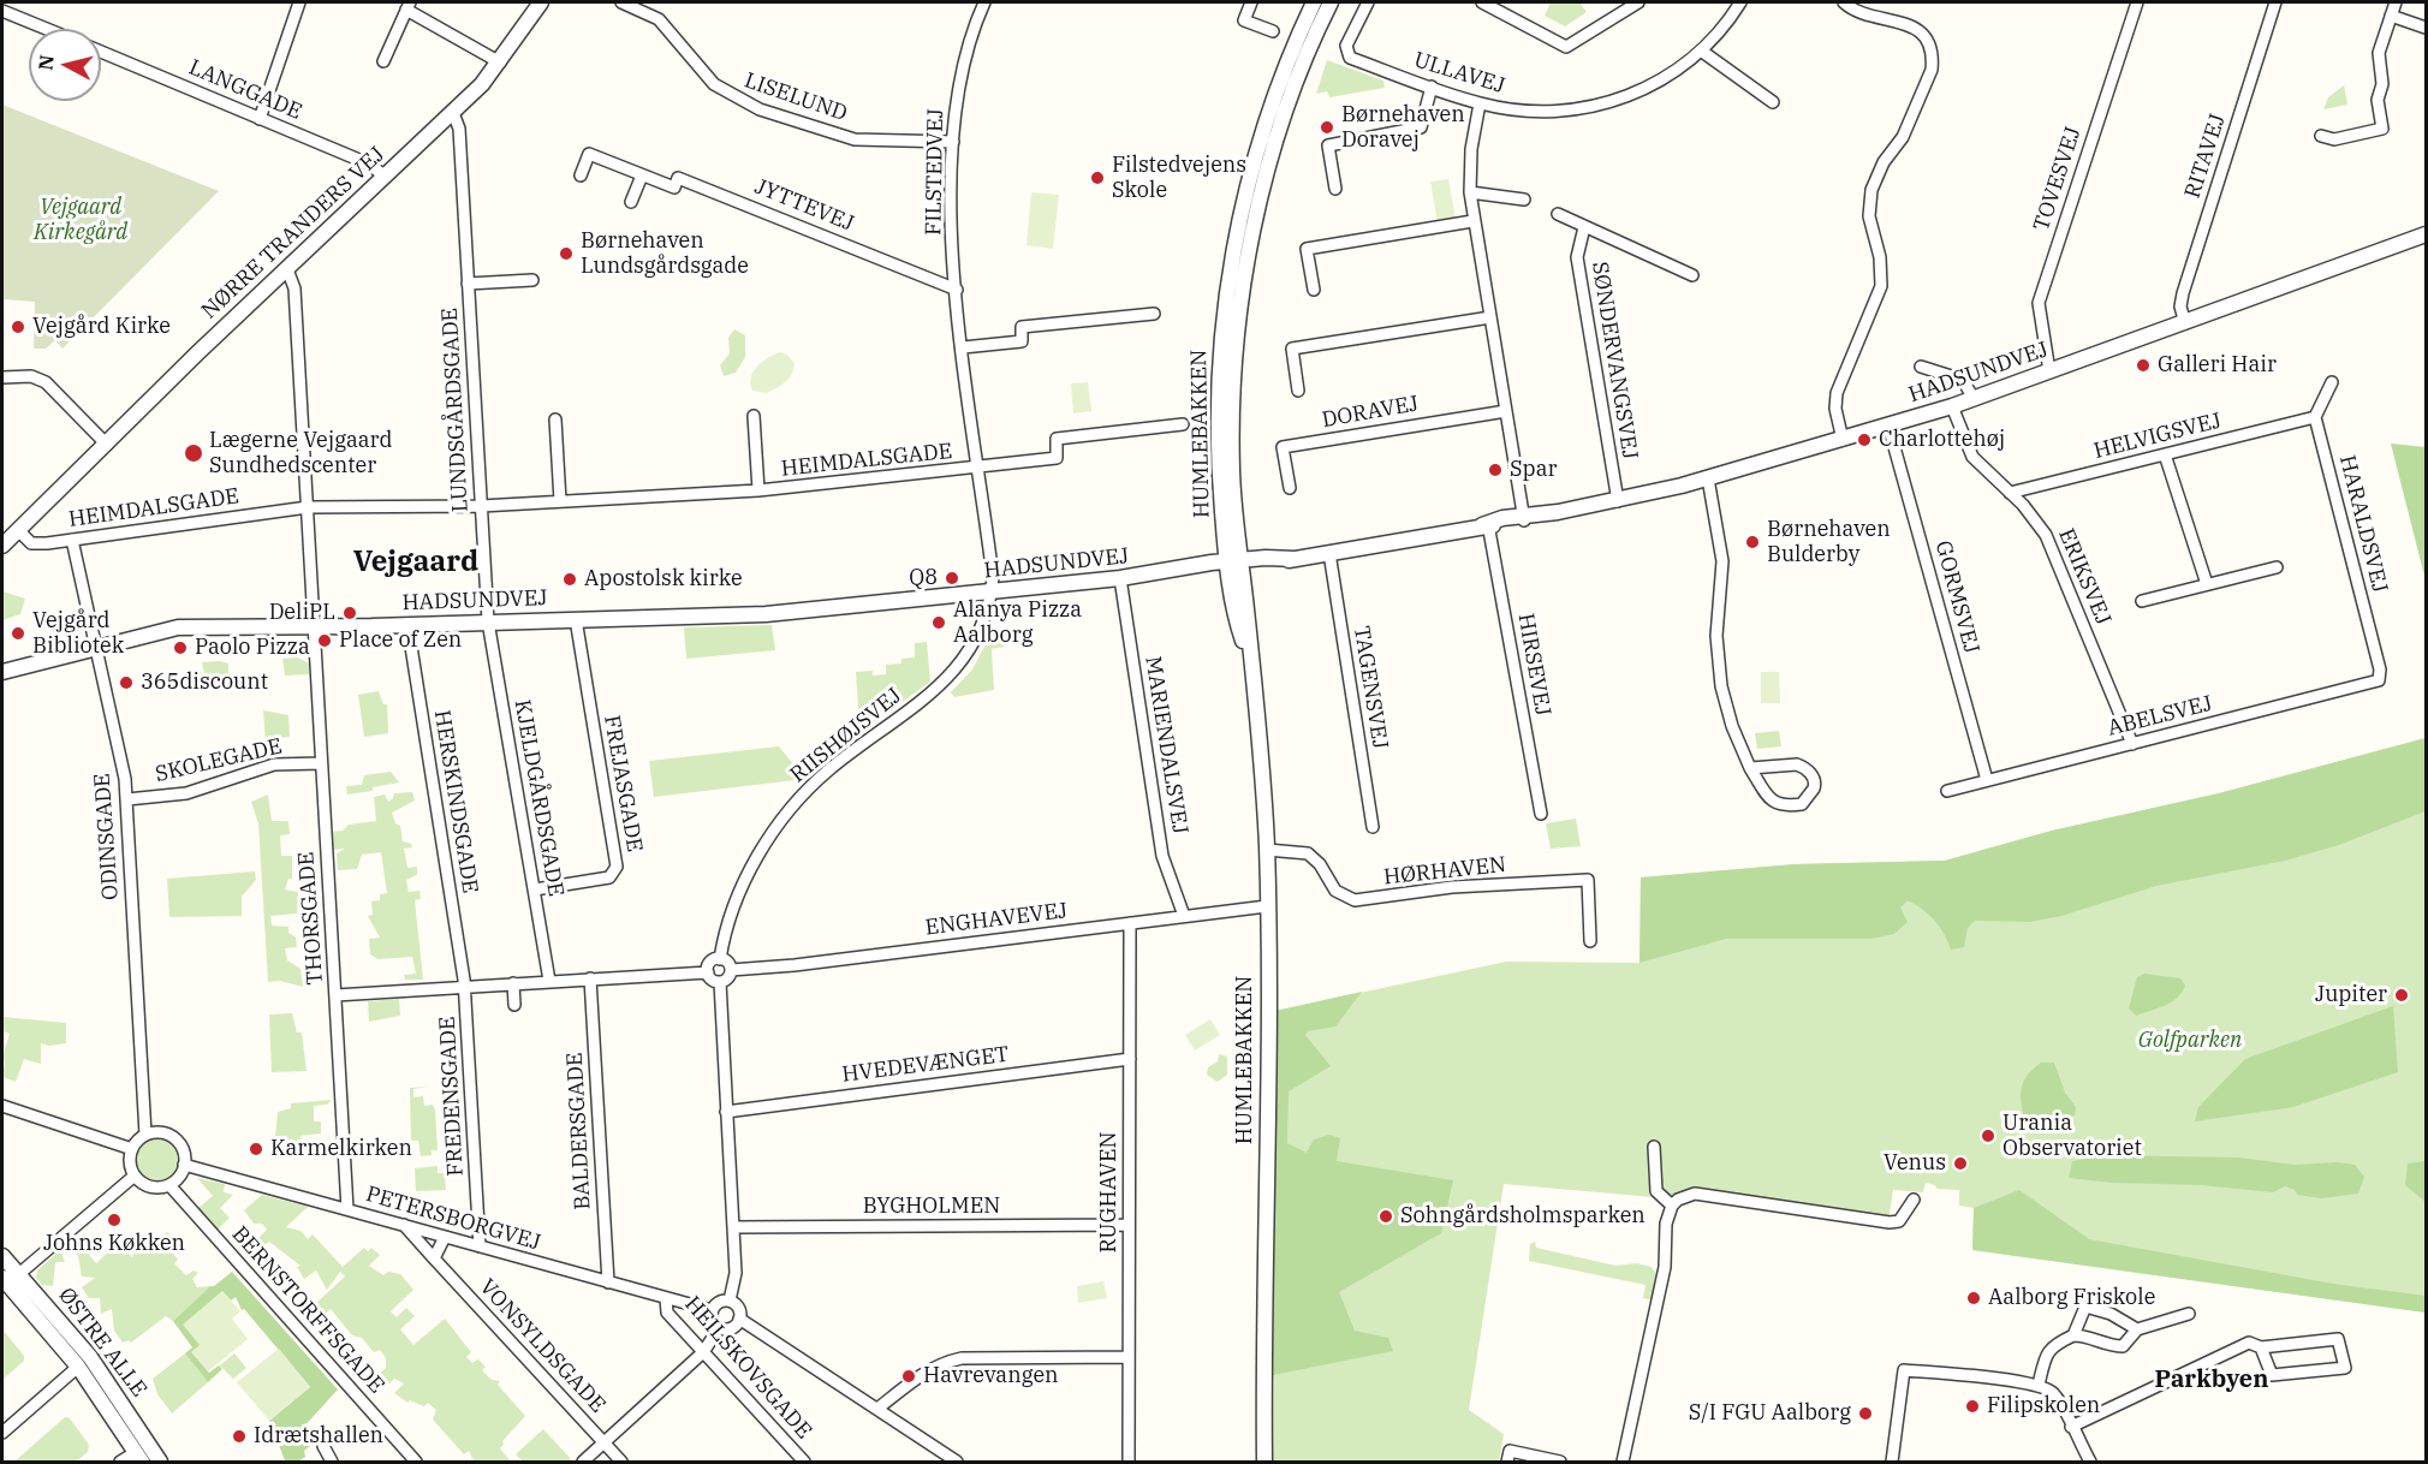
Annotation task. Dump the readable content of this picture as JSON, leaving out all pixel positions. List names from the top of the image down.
{
  "streets": {
    "street": [
      "ULLAVEJ",
      "LANGGADE",
      "LISELUND",
      "RITAVEJ",
      "FILSTEDVEJ",
      "TOVESVEJ",
      "JYTTEVEJ",
      "NØRRE TRANDERS VEJ",
      "SØNDERVANGSVEJ",
      "HADSUNDVEJ",
      "LUNDSGÅRDSGADE",
      "DORAVEJ",
      "HUMLEBAKKEN",
      "HELVIGSVEJ",
      "HEIMDALSGADE",
      "HARALDSVEJ",
      "ERIKSVEJ",
      "GORMSVEJ",
      "HIRSEVEJ",
      "TAGENSVEJ",
      "ABELSVEJ",
      "RIISHØJSVEJ",
      "MARIENDALSVEJ",
      "SKOLEGADE",
      "FREJASGADE",
      "KJELDGÅRDSGADE",
      "HERSKINDSGADE",
      "ODINSGADE",
      "HØRHAVEN",
      "THORSGADE",
      "ENGHAVEVEJ",
      "HVEDEVÆNGET",
      "FREDENSGADE",
      "BALDERSGADE",
      "RUGHAVEN",
      "BYGHOLMEN",
      "PETERSBORGVEJ",
      "BERNSTORFFSGADE",
      "ØSTRE ALLE",
      "VONSYLDSGADE",
      "HEILSKOVSGADE"
    ]
  },
  "crossings": [
    ["LANGGADE", "NØRRE TRANDERS VEJ"],
    ["LISELUND", "FILSTEDVEJ"],
    ["RITAVEJ", "HADSUNDVEJ"],
    ["FILSTEDVEJ", "JYTTEVEJ"],
    ["FILSTEDVEJ", "HADSUNDVEJ"],
    ["FILSTEDVEJ", "HEIMDALSGADE"],
    ["FILSTEDVEJ", "RIISHØJSVEJ"],
    ["TOVESVEJ", "HADSUNDVEJ"],
    ["NØRRE TRANDERS VEJ", "LUNDSGÅRDSGADE"],
    ["NØRRE TRANDERS VEJ", "HEIMDALSGADE"],
    ["NØRRE TRANDERS VEJ", "THORSGADE"],
    ["SØNDERVANGSVEJ", "HADSUNDVEJ"],
    ["HADSUNDVEJ", "LUNDSGÅRDSGADE"],
    ["HADSUNDVEJ", "HUMLEBAKKEN"],
    ["HADSUNDVEJ", "ERIKSVEJ"],
    ["HADSUNDVEJ", "GORMSVEJ"],
    ["HADSUNDVEJ", "HIRSEVEJ"],
    ["HADSUNDVEJ", "TAGENSVEJ"],
    ["HADSUNDVEJ", "RIISHØJSVEJ"],
    ["HADSUNDVEJ", "MARIENDALSVEJ"],
    ["HADSUNDVEJ", "FREJASGADE"],
    ["HADSUNDVEJ", "KJELDGÅRDSGADE"],
    ["HADSUNDVEJ", "HERSKINDSGADE"],
    ["HADSUNDVEJ", "ODINSGADE"],
    ["HADSUNDVEJ", "THORSGADE"],
    ["LUNDSGÅRDSGADE", "HEIMDALSGADE"],
    ["LUNDSGÅRDSGADE", "KJELDGÅRDSGADE"],
    ["HUMLEBAKKEN", "HØRHAVEN"],
    ["HUMLEBAKKEN", "ENGHAVEVEJ"],
    ["HELVIGSVEJ", "HARALDSVEJ"],
    ["HELVIGSVEJ", "ERIKSVEJ"],
    ["HEIMDALSGADE", "ODINSGADE"],
    ["HEIMDALSGADE", "THORSGADE"],
    ["HARALDSVEJ", "ABELSVEJ"],
    ["ERIKSVEJ", "ABELSVEJ"],
    ["GORMSVEJ", "ABELSVEJ"],
    ["RIISHØJSVEJ", "ENGHAVEVEJ"],
    ["MARIENDALSVEJ", "ENGHAVEVEJ"],
    ["SKOLEGADE", "ODINSGADE"],
    ["SKOLEGADE", "THORSGADE"],
    ["FREJASGADE", "KJELDGÅRDSGADE"],
    ["HERSKINDSGADE", "FREDENSGADE"],
    ["ODINSGADE", "PETERSBORGVEJ"],
    ["ODINSGADE", "BERNSTORFFSGADE"],
    ["THORSGADE", "PETERSBORGVEJ"],
    ["ENGHAVEVEJ", "RUGHAVEN"],
    ["HVEDEVÆNGET", "RUGHAVEN"],
    ["FREDENSGADE", "PETERSBORGVEJ"],
    ["BALDERSGADE", "PETERSBORGVEJ"],
    ["RUGHAVEN", "BYGHOLMEN"],
    ["PETERSBORGVEJ", "BERNSTORFFSGADE"],
    ["PETERSBORGVEJ", "VONSYLDSGADE"],
    ["PETERSBORGVEJ", "HEILSKOVSGADE"]
  ],
  "districts": ["Vejgaard", "Parkbyen"],
  "parks": ["Vejgaard Kirkegård", "Golfparken"],
  "places": [
    "Børnehaven Doravej",
    "Filstedvejens Skole",
    "Børnehaven Lundsgårdsgade",
    "Vejgård Kirke",
    "Galleri Hair",
    "Charlottehøj",
    "Lægerne Vejgaard Sundhedscenter",
    "Spar",
    "Børnehaven Bulderby",
    "Q8",
    "Apostolsk kirke",
    "DeliPL",
    "Alanya Pizza Aalborg",
    "Vejgård Bibliotek",
    "Place of Zen",
    "Paolo Pizza",
    "365discount",
    "Jupiter",
    "Urania Observatoriet",
    "Karmelkirken",
    "Venus",
    "Sohngårdsholmsparken",
    "Johns Køkken",
    "Aalborg Friskole",
    "Havrevangen",
    "Filipskolen",
    "S/I FGU Aalborg",
    "Idrætshallen"
  ],
  "north": "left"
}
